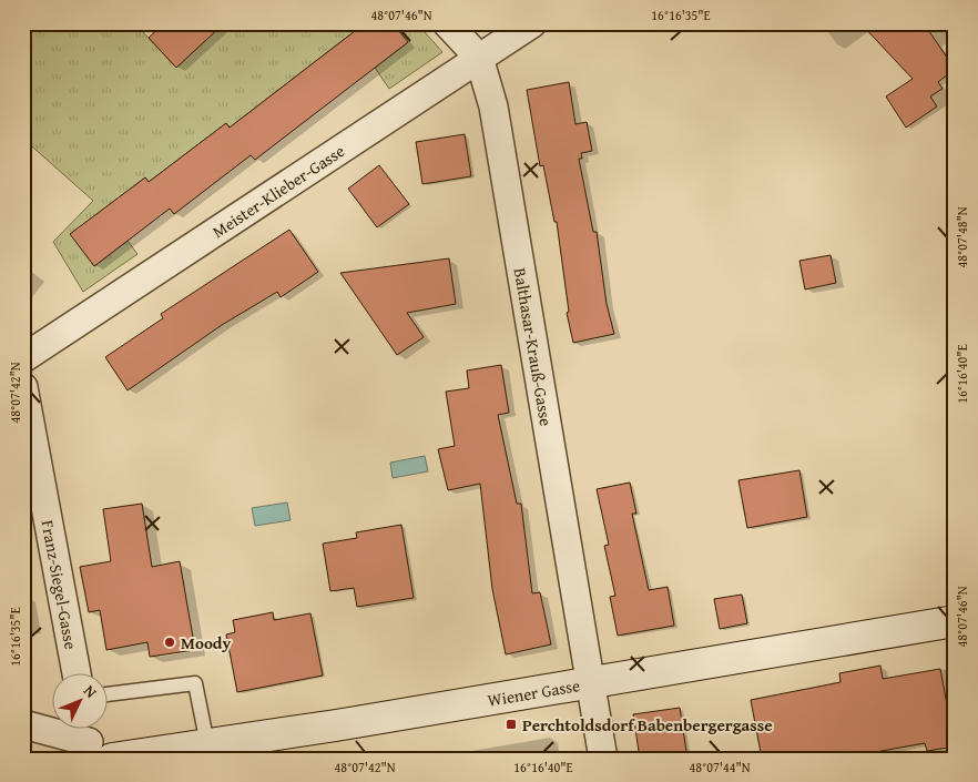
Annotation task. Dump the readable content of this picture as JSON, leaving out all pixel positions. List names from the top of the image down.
{
  "streets": {
    "main road": ["Wiener Gasse"],
    "street": ["Meister-Klieber-Gasse", "Balthasar-Krauß-Gasse", "Franz-Siegel-Gasse"]
  },
  "crossings": [
    ["Meister-Klieber-Gasse", "Balthasar-Krauß-Gasse"],
    ["Balthasar-Krauß-Gasse", "Wiener Gasse"]
  ],
  "places": {
    "other": ["Moody"],
    "transit": ["Perchtoldsdorf Babenbergergasse"]
  },
  "north": "top right",
  "coordinates": [
    "48°07'46\"N",
    "16°16'35\"E",
    "48°07'48\"N",
    "16°16'40\"E",
    "48°07'42\"N",
    "48°07'44\"N"
  ]
}
